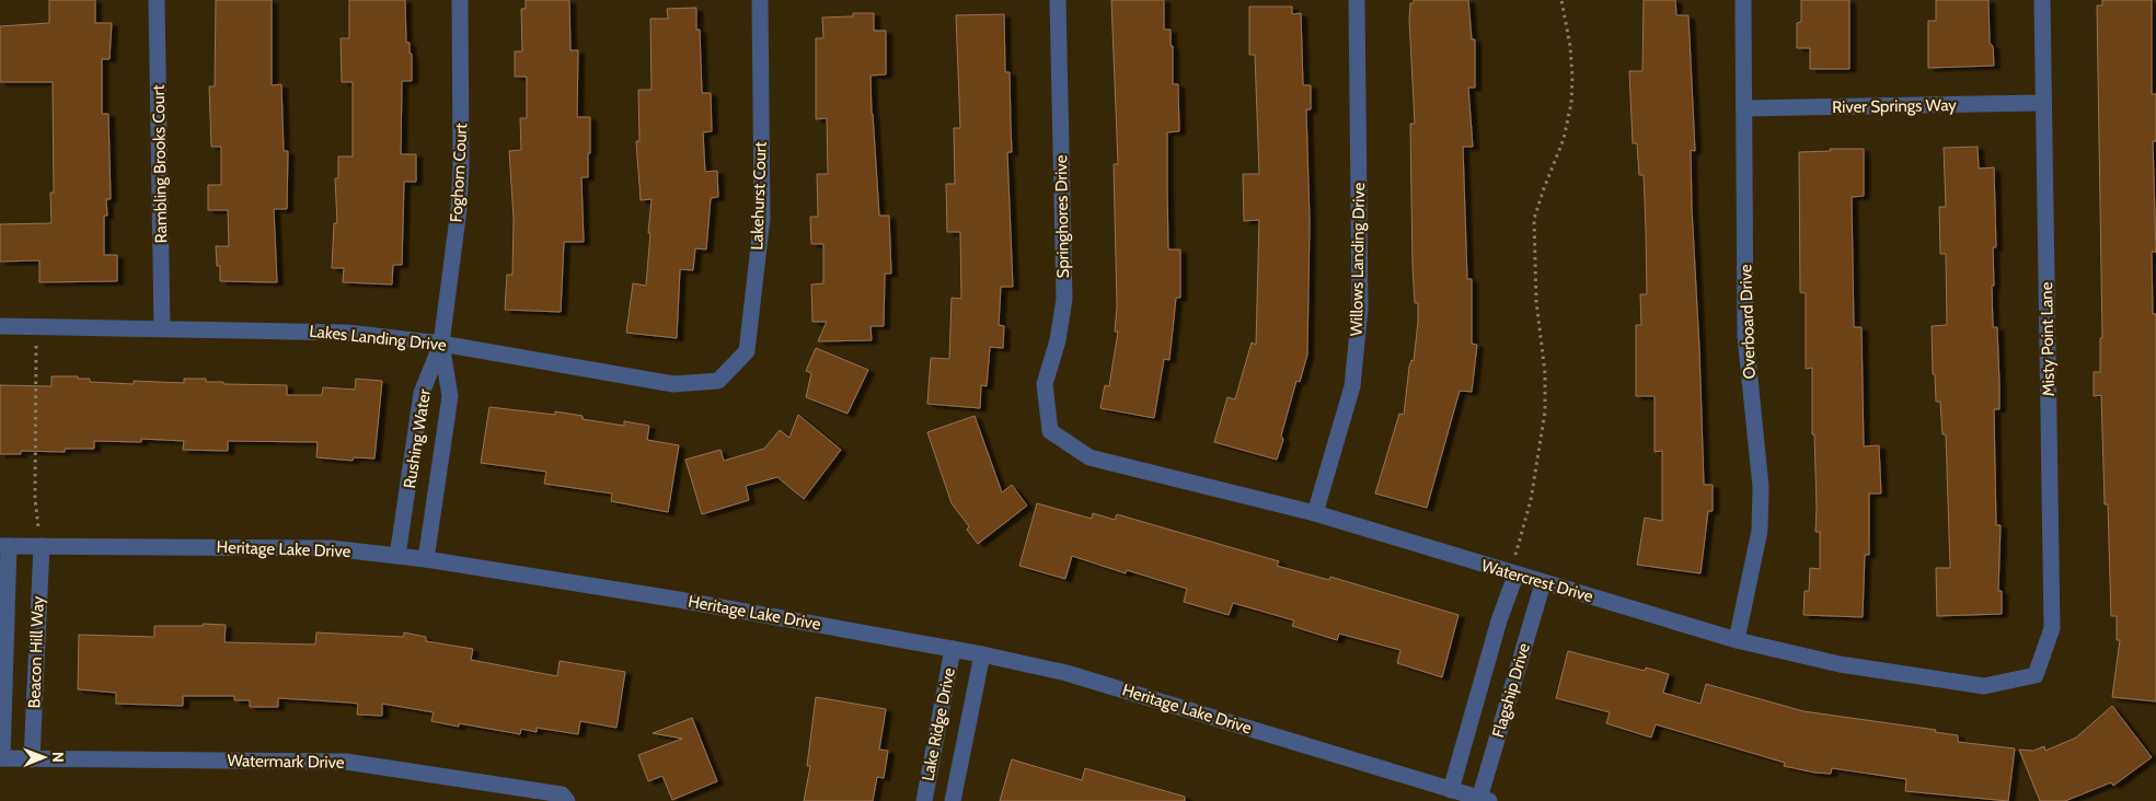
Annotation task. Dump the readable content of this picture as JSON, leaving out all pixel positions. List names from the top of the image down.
{
  "streets": {
    "street": [
      "River Springs Way",
      "Rambling Brooks Court",
      "Foghorn Court",
      "Lakehurst Court",
      "Springhores Drive",
      "Willows Landing Drive",
      "Overboard Drive",
      "Lakes Landing Drive",
      "Misty Point Lane",
      "Rushing Water",
      "Heritage Lake Drive",
      "Watercrest Drive",
      "Beacon Hill Way",
      "Flagship Drive",
      "Lake Ridge Drive",
      "Watermark Drive"
    ]
  },
  "crossings": [
    ["River Springs Way", "Overboard Drive"],
    ["River Springs Way", "Misty Point Lane"],
    ["Rambling Brooks Court", "Lakes Landing Drive"],
    ["Foghorn Court", "Lakes Landing Drive"],
    ["Foghorn Court", "Rushing Water"],
    ["Lakehurst Court", "Lakes Landing Drive"],
    ["Springhores Drive", "Watercrest Drive"],
    ["Willows Landing Drive", "Watercrest Drive"],
    ["Overboard Drive", "Watercrest Drive"],
    ["Lakes Landing Drive", "Rushing Water"],
    ["Misty Point Lane", "Watercrest Drive"],
    ["Rushing Water", "Heritage Lake Drive"],
    ["Heritage Lake Drive", "Beacon Hill Way"],
    ["Heritage Lake Drive", "Flagship Drive"],
    ["Heritage Lake Drive", "Lake Ridge Drive"],
    ["Watercrest Drive", "Flagship Drive"],
    ["Beacon Hill Way", "Watermark Drive"]
  ],
  "north": "right"
}
